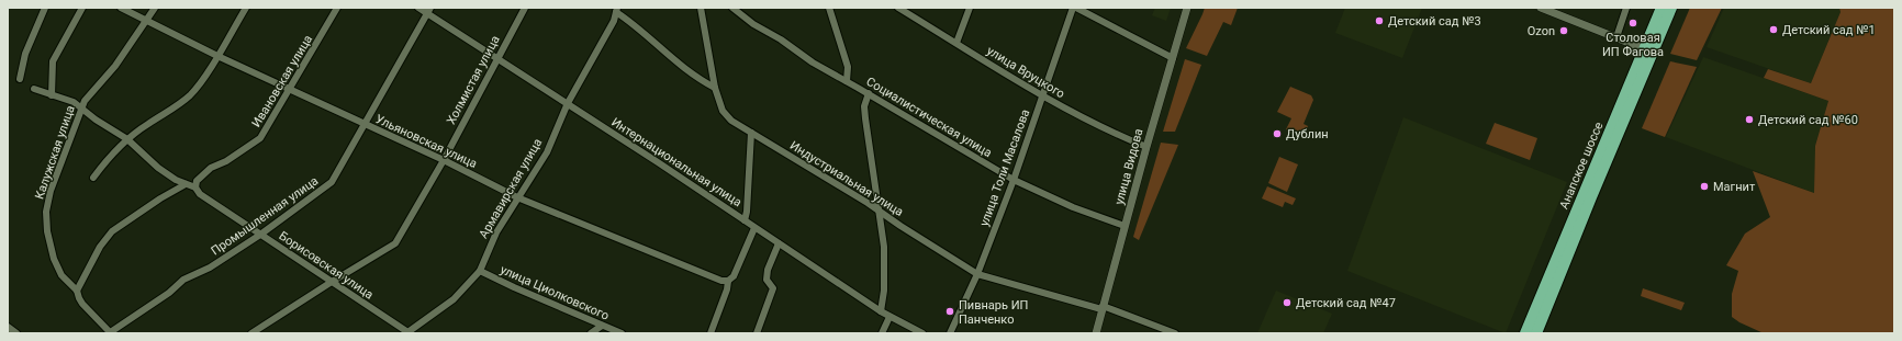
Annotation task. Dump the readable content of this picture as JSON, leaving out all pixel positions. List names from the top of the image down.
{
  "streets": {
    "highway": ["Анапское шоссе"],
    "street": [
      "улица Вруцкого",
      "Холмистая улица",
      "Ивановская улица",
      "Социалистическая улица",
      "Ульяновская улица",
      "Калужская улица",
      "Интернациональная улица",
      "улица Видова",
      "улица Толи Масалова",
      "Индустриальная улица",
      "Армавирская улица",
      "Промышленная улица",
      "Борисовская улица",
      "улица Циолковского"
    ]
  },
  "crossings": [
    ["улица Вруцкого", "улица Видова"],
    ["улица Вруцкого", "улица Толи Масалова"],
    ["Холмистая улица", "Ульяновская улица"],
    ["Холмистая улица", "Интернациональная улица"],
    ["Холмистая улица", "Борисовская улица"],
    ["Ивановская улица", "Ульяновская улица"],
    ["Ивановская улица", "Борисовская улица"],
    ["Социалистическая улица", "улица Видова"],
    ["Социалистическая улица", "улица Толи Масалова"],
    ["Ульяновская улица", "Калужская улица"],
    ["Ульяновская улица", "Армавирская улица"],
    ["Ульяновская улица", "Промышленная улица"],
    ["Калужская улица", "Промышленная улица"],
    ["Калужская улица", "Борисовская улица"],
    ["Интернациональная улица", "Армавирская улица"],
    ["Интернациональная улица", "Промышленная улица"],
    ["улица Видова", "Индустриальная улица"],
    ["улица Толи Масалова", "Индустриальная улица"],
    ["Армавирская улица", "Борисовская улица"],
    ["Армавирская улица", "улица Циолковского"],
    ["Промышленная улица", "Борисовская улица"]
  ],
  "places": [
    "Детский сад №3",
    "Столовая ИП Фагова",
    "Детский сад №1",
    "Ozon",
    "Детский сад №60",
    "Дублин",
    "Магнит",
    "Детский сад №47",
    "Пивнарь ИП Панченко"
  ]
}
